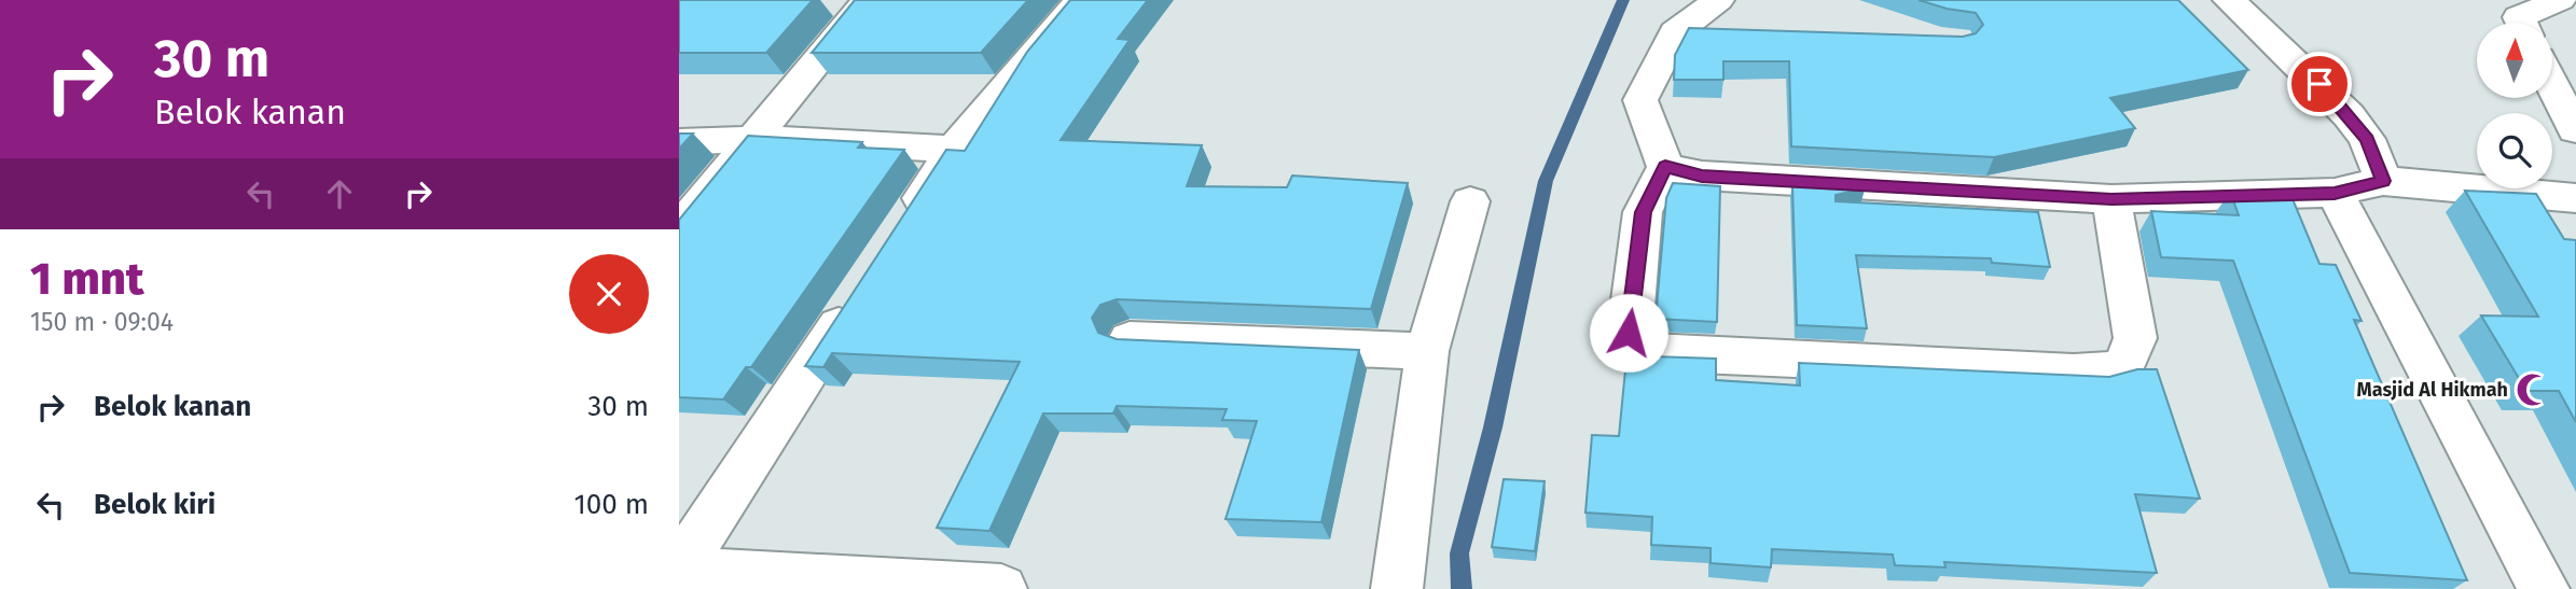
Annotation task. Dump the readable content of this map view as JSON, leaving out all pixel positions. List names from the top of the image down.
{
  "places": {
    "mosque": ["Masjid Al Hikmah"]
  },
  "north": "top",
  "page": {
    "turn": ["30 m", "Belok kanan"],
    "heading": ["1 mnt", "150 m · 09:04"],
    "list": [
      {
        "name": "Belok kanan",
        "value": "30 m"
      },
      {
        "name": "Belok kiri",
        "value": "100 m"
      }
    ]
  }
}
